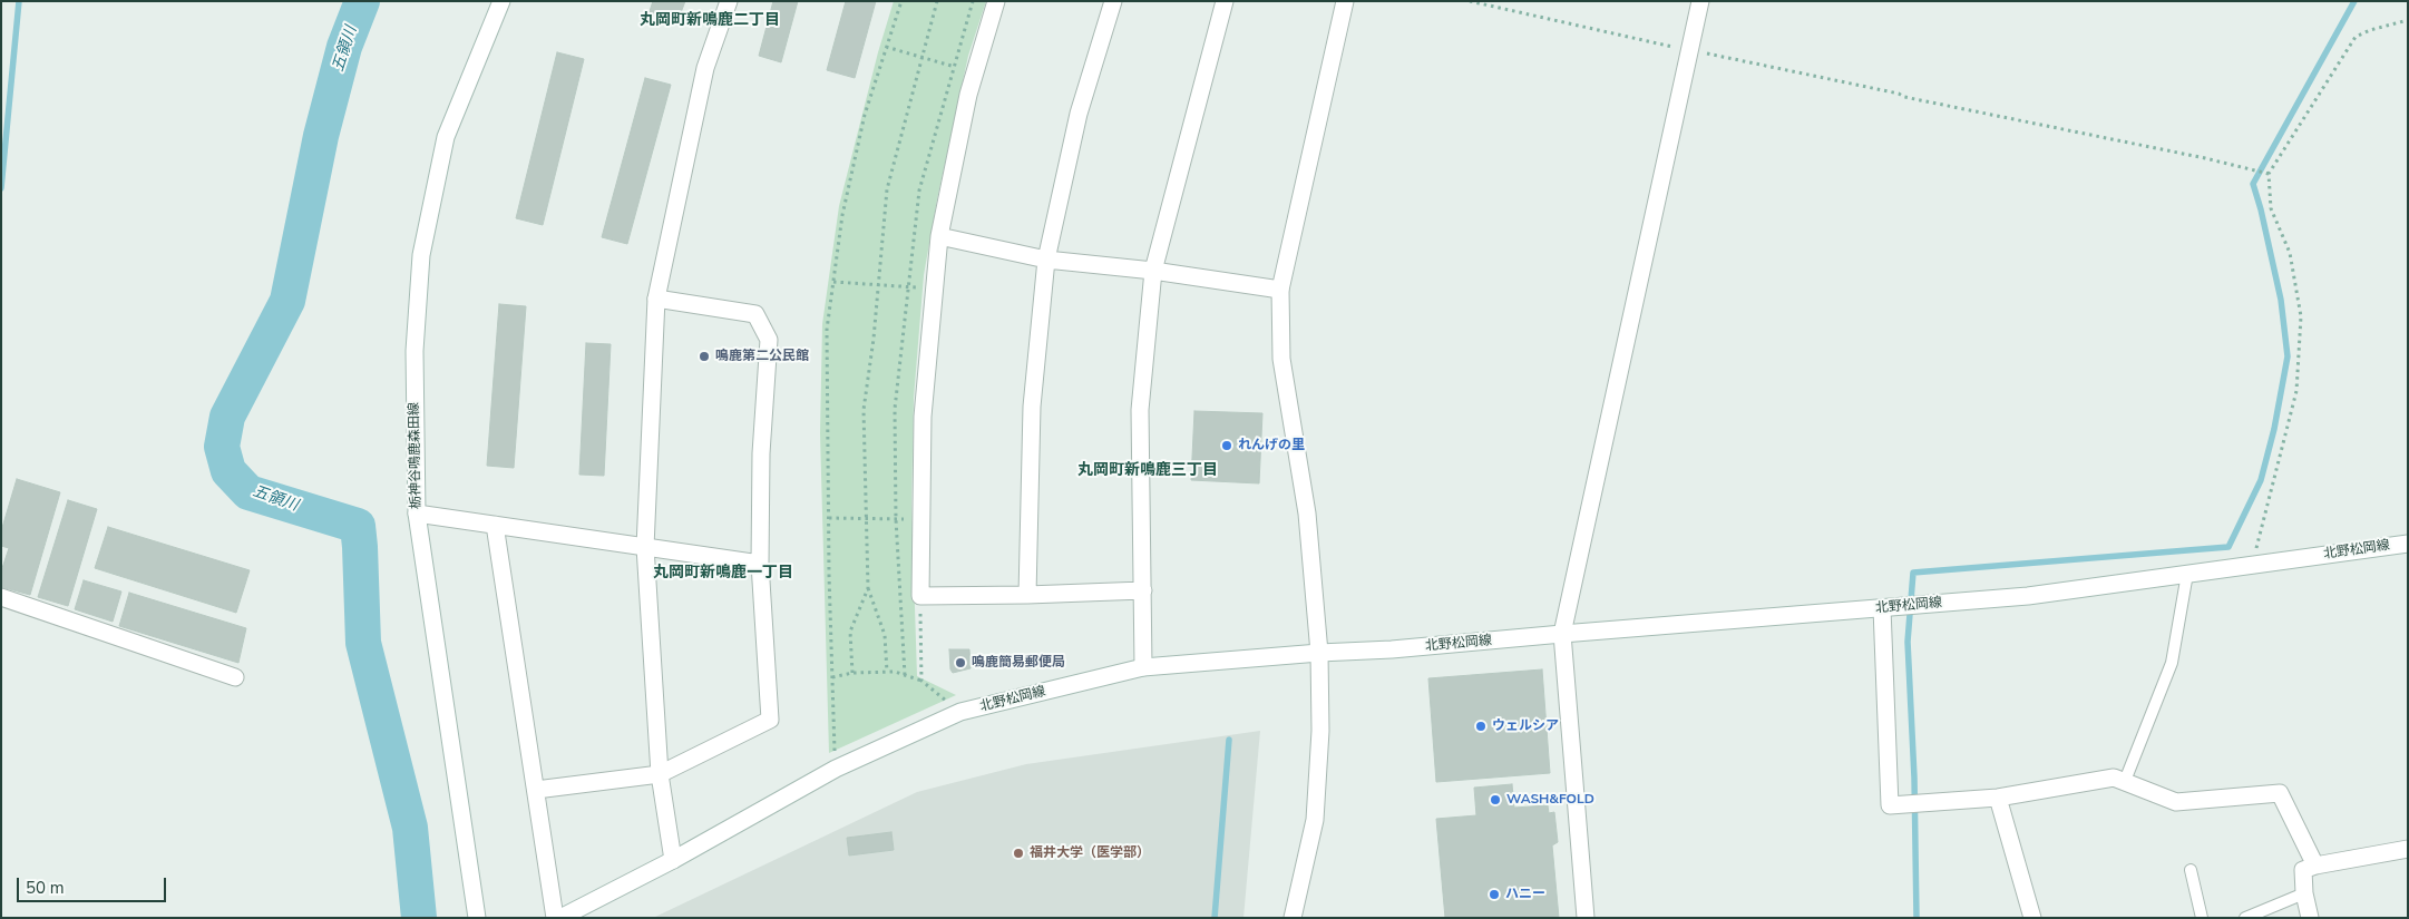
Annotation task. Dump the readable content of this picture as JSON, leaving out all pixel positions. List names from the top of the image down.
{
  "streets": {
    "street": ["栃神谷鳴鹿森田線", "北野松岡線"]
  },
  "districts": ["丸岡町新鳴鹿二丁目", "丸岡町新鳴鹿三丁目", "丸岡町新鳴鹿一丁目"],
  "water": ["五領川"],
  "places": [
    "鳴鹿第二公民館",
    "れんげの里",
    "鳴鹿簡易郵便局",
    "ウェルシア",
    "WASH&FOLD",
    "福井大学（医学部）",
    "ハニー"
  ],
  "scale_bar": "50 m"
}
